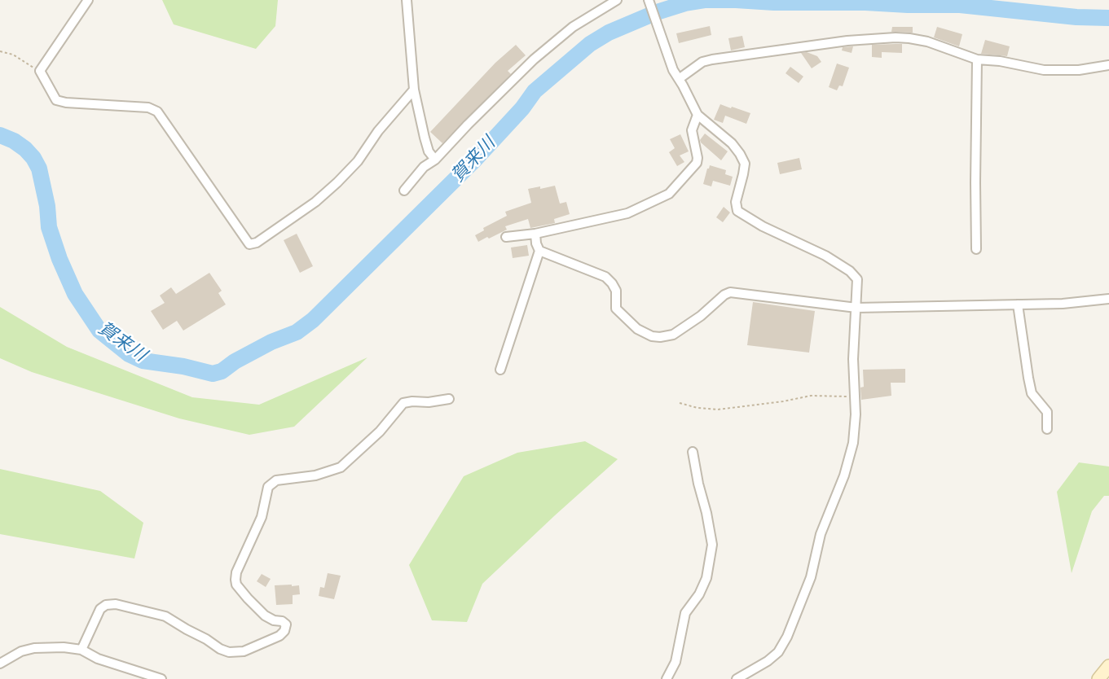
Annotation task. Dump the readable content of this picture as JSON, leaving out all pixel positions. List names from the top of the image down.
{
  "water": ["賀来川"]
}
